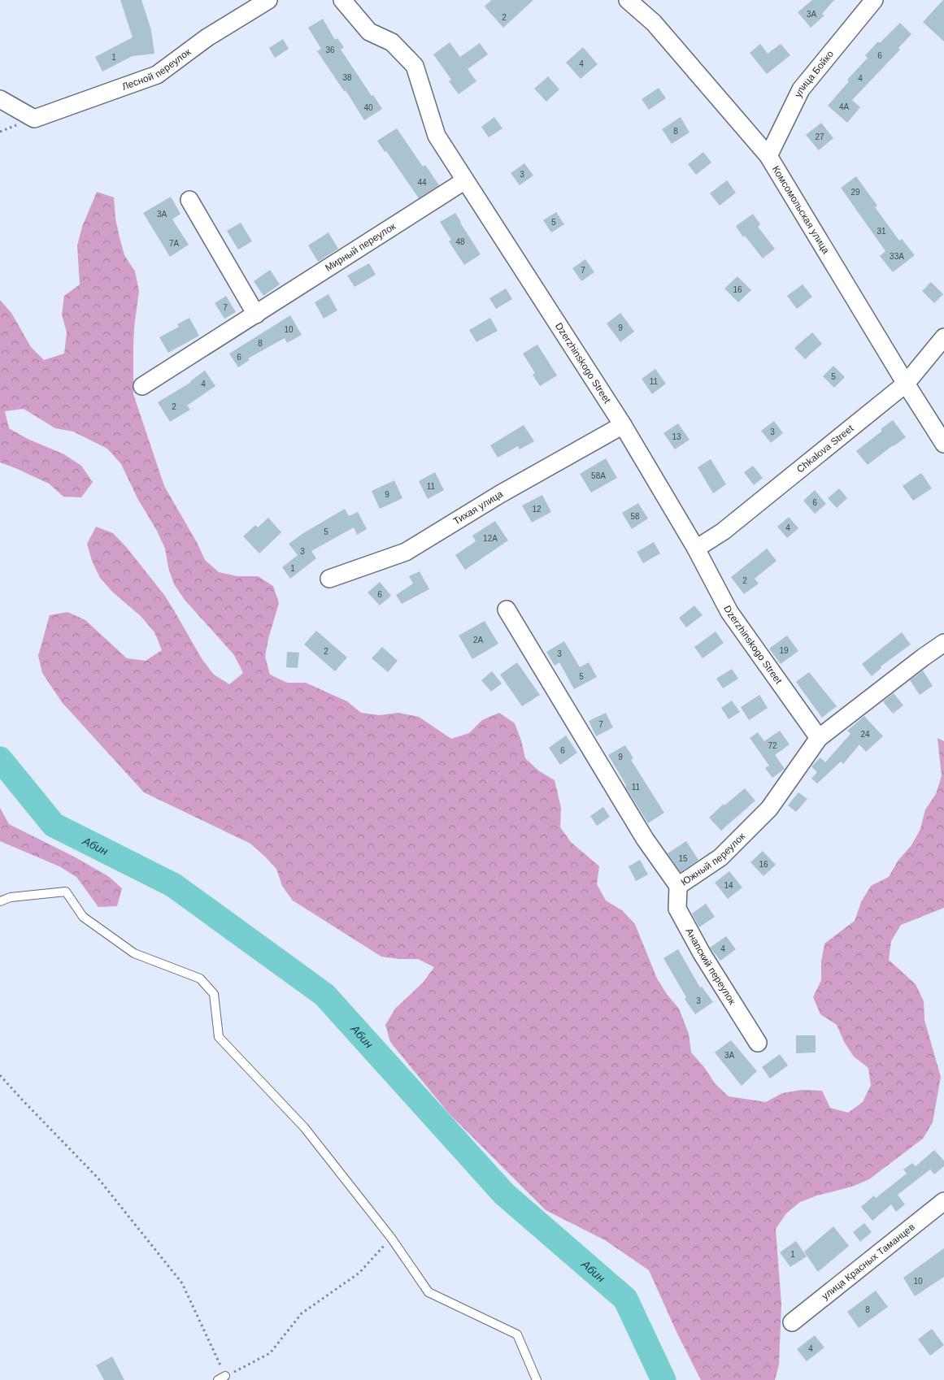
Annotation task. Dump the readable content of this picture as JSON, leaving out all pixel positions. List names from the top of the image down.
{
  "streets": {
    "street": [
      "Лесной переулок",
      "улица Бойко",
      "Комсомольская улица",
      "Мирный переулок",
      "Dzerzhinskogo Street",
      "Chkalova Street",
      "Тихая улица",
      "Южный переулок",
      "Анапский переулок",
      "улица Красных Таманцев"
    ]
  },
  "crossings": [
    ["улица Бойко", "Комсомольская улица"],
    ["Комсомольская улица", "Chkalova Street"],
    ["Мирный переулок", "Dzerzhinskogo Street"],
    ["Dzerzhinskogo Street", "Chkalova Street"],
    ["Dzerzhinskogo Street", "Тихая улица"],
    ["Dzerzhinskogo Street", "Южный переулок"],
    ["Южный переулок", "Анапский переулок"]
  ],
  "water": ["Абин"],
  "house_numbers": [
    "3А",
    "2",
    "36",
    "6",
    "1",
    "4",
    "38",
    "4",
    "4А",
    "40",
    "8",
    "27",
    "3",
    "44",
    "29",
    "3А",
    "5",
    "31",
    "48",
    "7А",
    "33А",
    "7",
    "16",
    "7",
    "9",
    "10",
    "8",
    "6",
    "5",
    "11",
    "4",
    "2",
    "3",
    "13",
    "58А",
    "11",
    "9",
    "6",
    "12",
    "58",
    "4",
    "5",
    "12А",
    "3",
    "1",
    "2",
    "6",
    "2А",
    "19",
    "2",
    "3",
    "5",
    "7",
    "24",
    "72",
    "6",
    "9",
    "11",
    "15",
    "16",
    "14",
    "4",
    "3",
    "3А",
    "1",
    "10",
    "8",
    "4"
  ]
}
